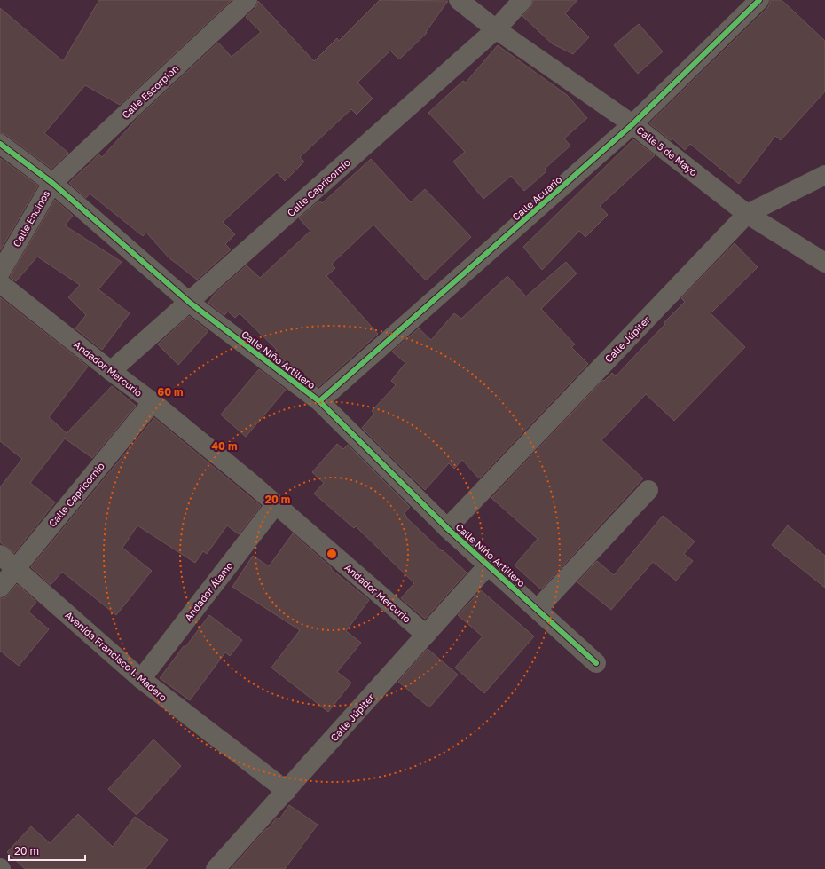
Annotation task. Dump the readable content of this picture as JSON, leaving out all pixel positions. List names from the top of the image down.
{
  "streets": {
    "street": [
      "Calle Escorpión",
      "Calle 5 de Mayo",
      "Calle Capricornio",
      "Calle Acuario",
      "Calle Encinos",
      "Calle Júpiter",
      "Calle Niño Artillero",
      "Andador Mercurio",
      "Andador Álamo",
      "Avenida Francisco I. Madero"
    ]
  },
  "crossings": [
    ["Calle Escorpión", "Calle Encinos"],
    ["Calle Escorpión", "Calle Niño Artillero"],
    ["Calle 5 de Mayo", "Calle Capricornio"],
    ["Calle 5 de Mayo", "Calle Acuario"],
    ["Calle 5 de Mayo", "Calle Júpiter"],
    ["Calle Capricornio", "Calle Niño Artillero"],
    ["Calle Capricornio", "Andador Mercurio"],
    ["Calle Capricornio", "Avenida Francisco I. Madero"],
    ["Calle Acuario", "Calle Niño Artillero"],
    ["Calle Encinos", "Calle Niño Artillero"],
    ["Calle Júpiter", "Calle Niño Artillero"],
    ["Calle Júpiter", "Andador Mercurio"],
    ["Calle Júpiter", "Avenida Francisco I. Madero"],
    ["Andador Mercurio", "Andador Álamo"],
    ["Andador Álamo", "Avenida Francisco I. Madero"]
  ],
  "scale_bar": "20 m",
  "rings": ["60 m", "40 m", "20 m"]
}
